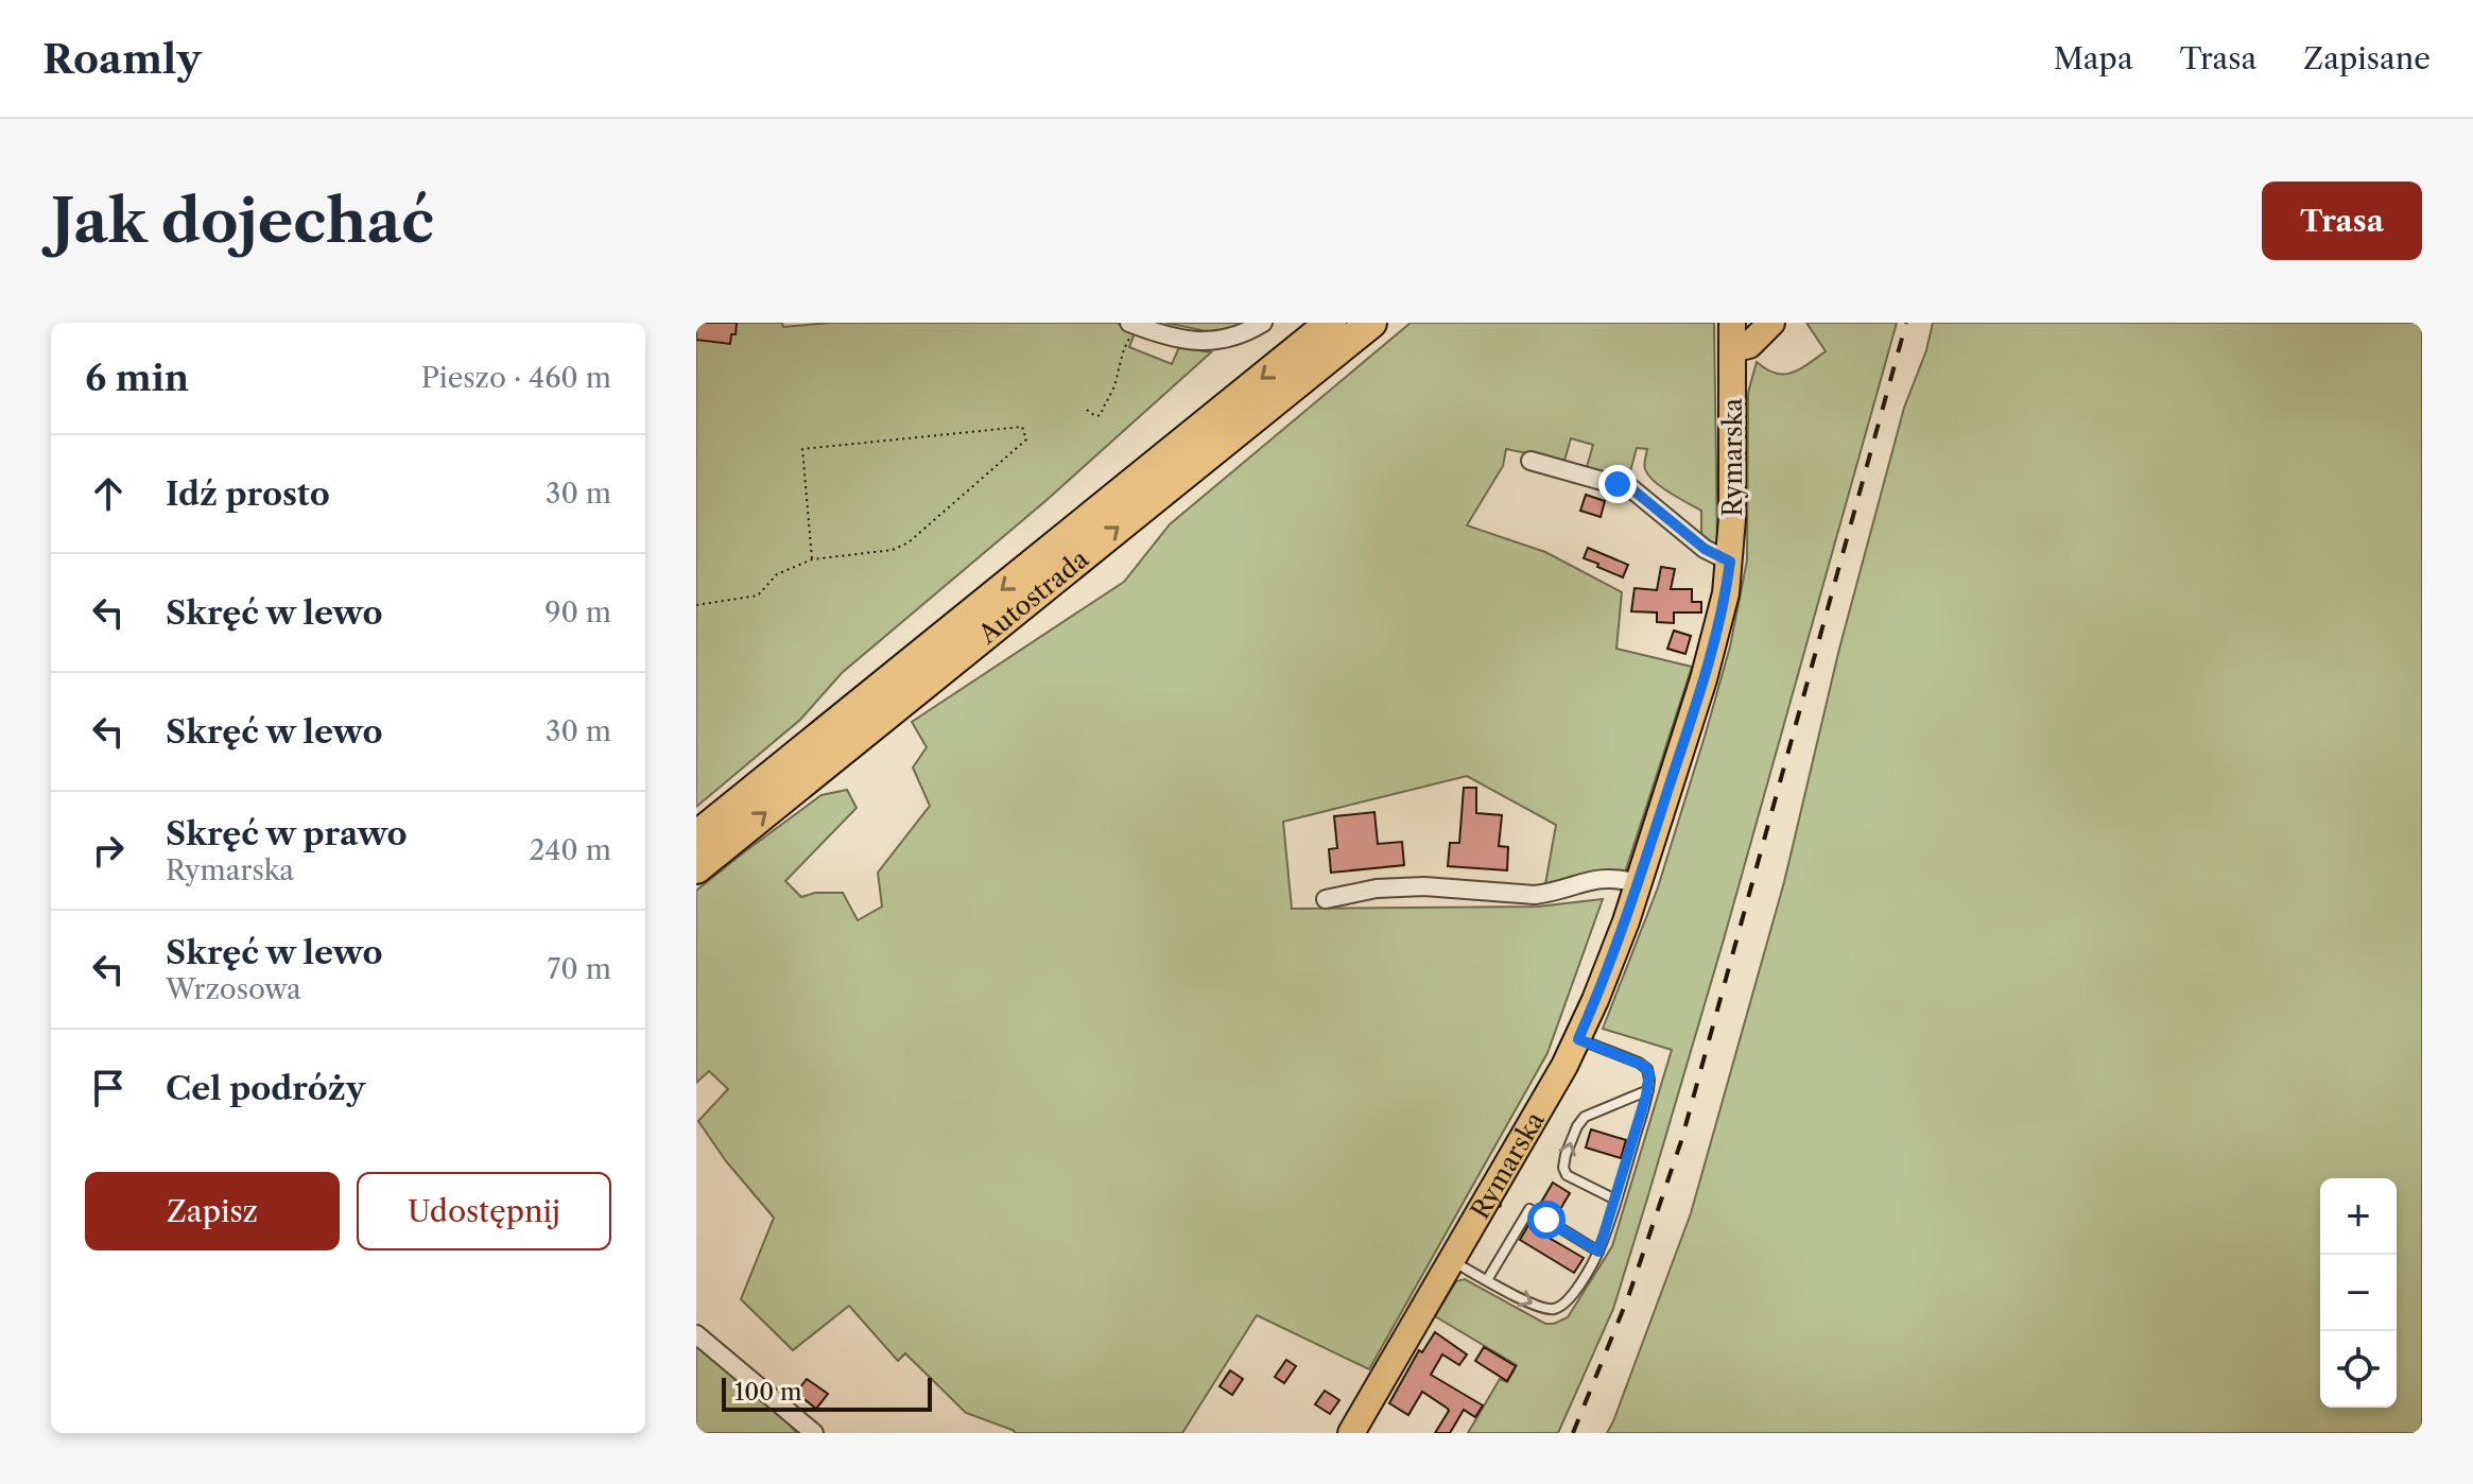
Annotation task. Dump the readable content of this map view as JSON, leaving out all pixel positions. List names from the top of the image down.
{
  "streets": {
    "highway": ["Autostrada"],
    "main road": ["Rymarska"]
  },
  "scale_bar": "100 m",
  "page": {
    "header": "Roamly",
    "nav": ["Mapa", "Trasa", "Zapisane"],
    "buttons": [
      "Trasa",
      ["Zapisz", "Udostępnij"]
    ],
    "title": "Jak dojechać",
    "heading": ["6 min", "Pieszo · 460 m"],
    "list": [
      ["Idź prosto", "30 m"],
      ["Skręć w lewo", "90 m"],
      ["Skręć w lewo", "30 m"],
      ["Skręć w prawo", "Rymarska", "240 m"],
      ["Skręć w lewo", "Wrzosowa", "70 m"],
      "Cel podróży"
    ],
    "map_buttons": ["+", "−"],
    "scale": "100 m"
  }
}
